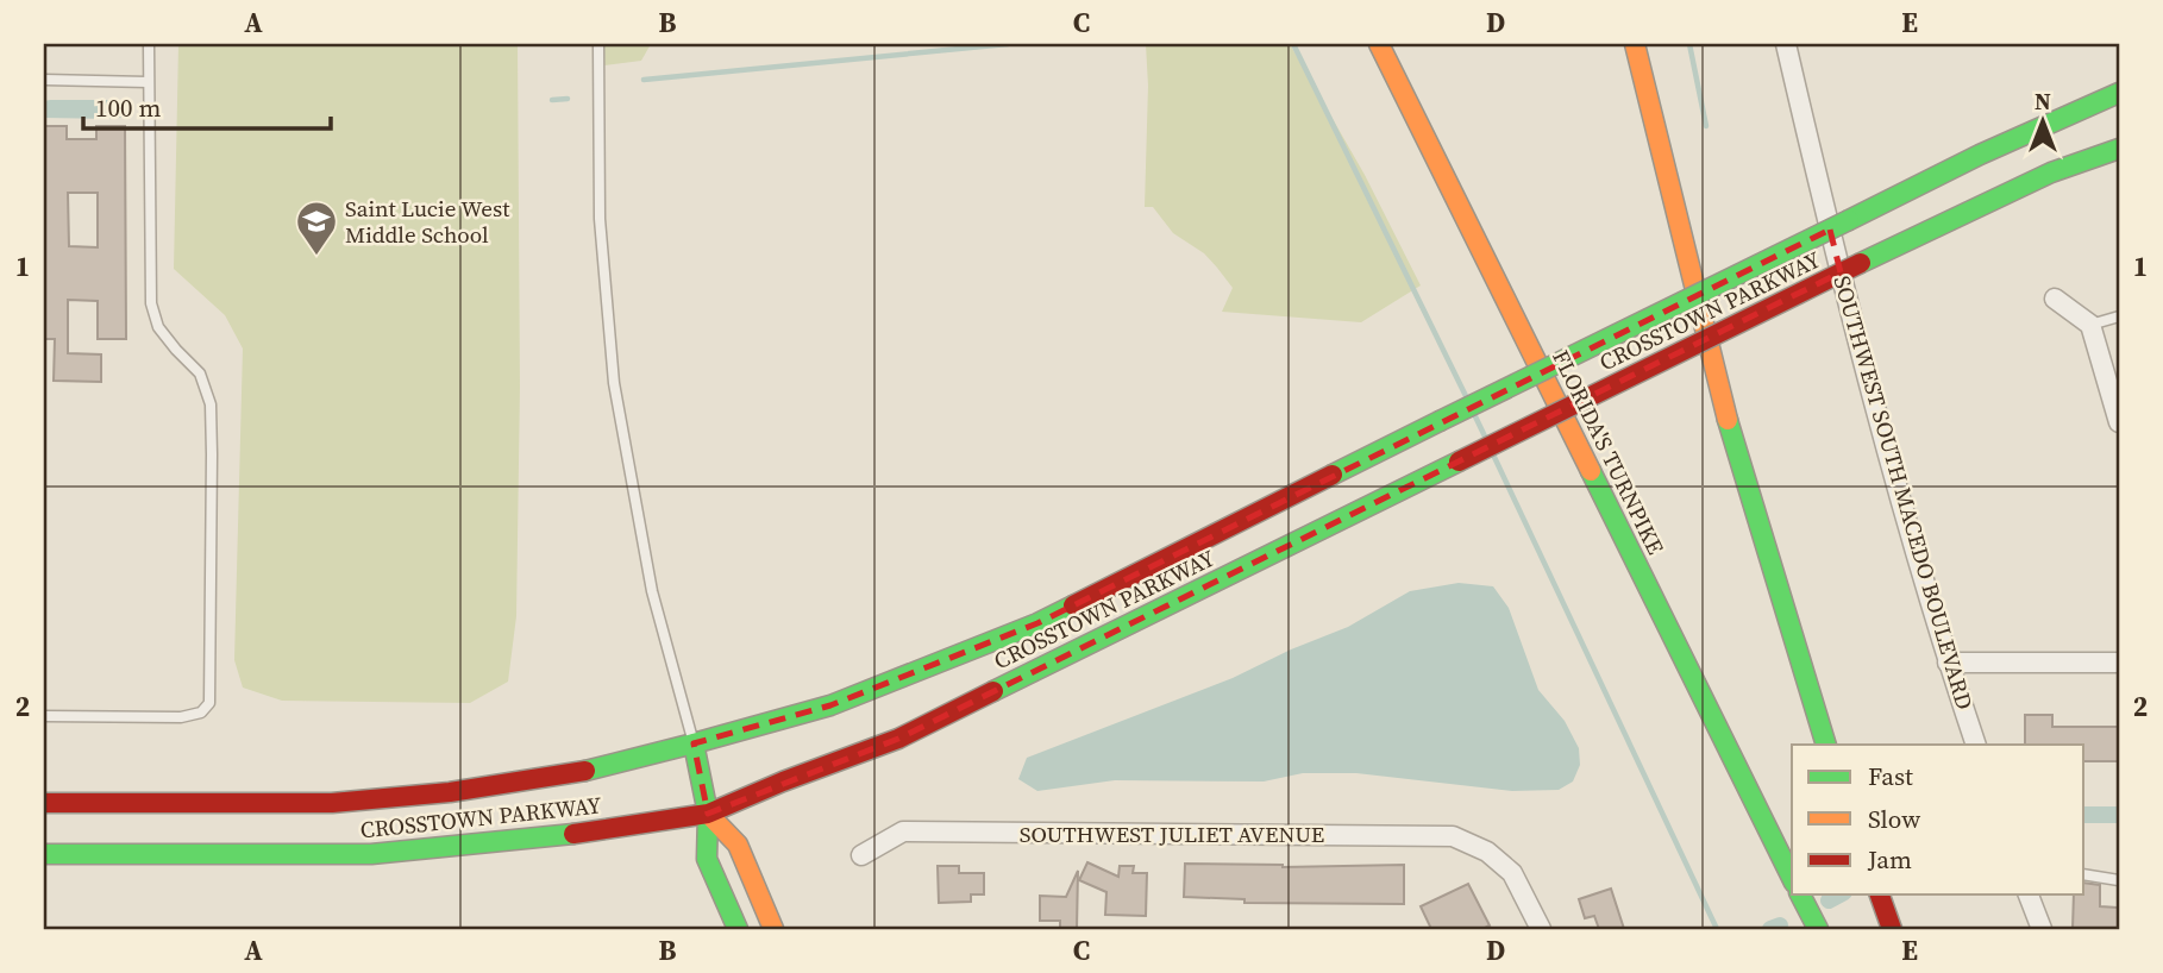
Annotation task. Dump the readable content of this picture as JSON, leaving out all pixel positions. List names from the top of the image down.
{
  "streets": {
    "main road": ["CROSSTOWN PARKWAY", "FLORIDA'S TURNPIKE"],
    "street": ["SOUTHWEST SOUTH MACEDO BOULEVARD", "SOUTHWEST JULIET AVENUE"]
  },
  "places": {
    "school or university": ["Saint Lucie West Middle School"]
  },
  "legend": ["Fast", "Slow", "Jam"],
  "scale_bar": "100 m",
  "north": "top",
  "grid": {
    "columns": [
      "A",
      "B",
      "C",
      "D",
      "E"
    ],
    "rows": ["1", "2"]
  }
}
